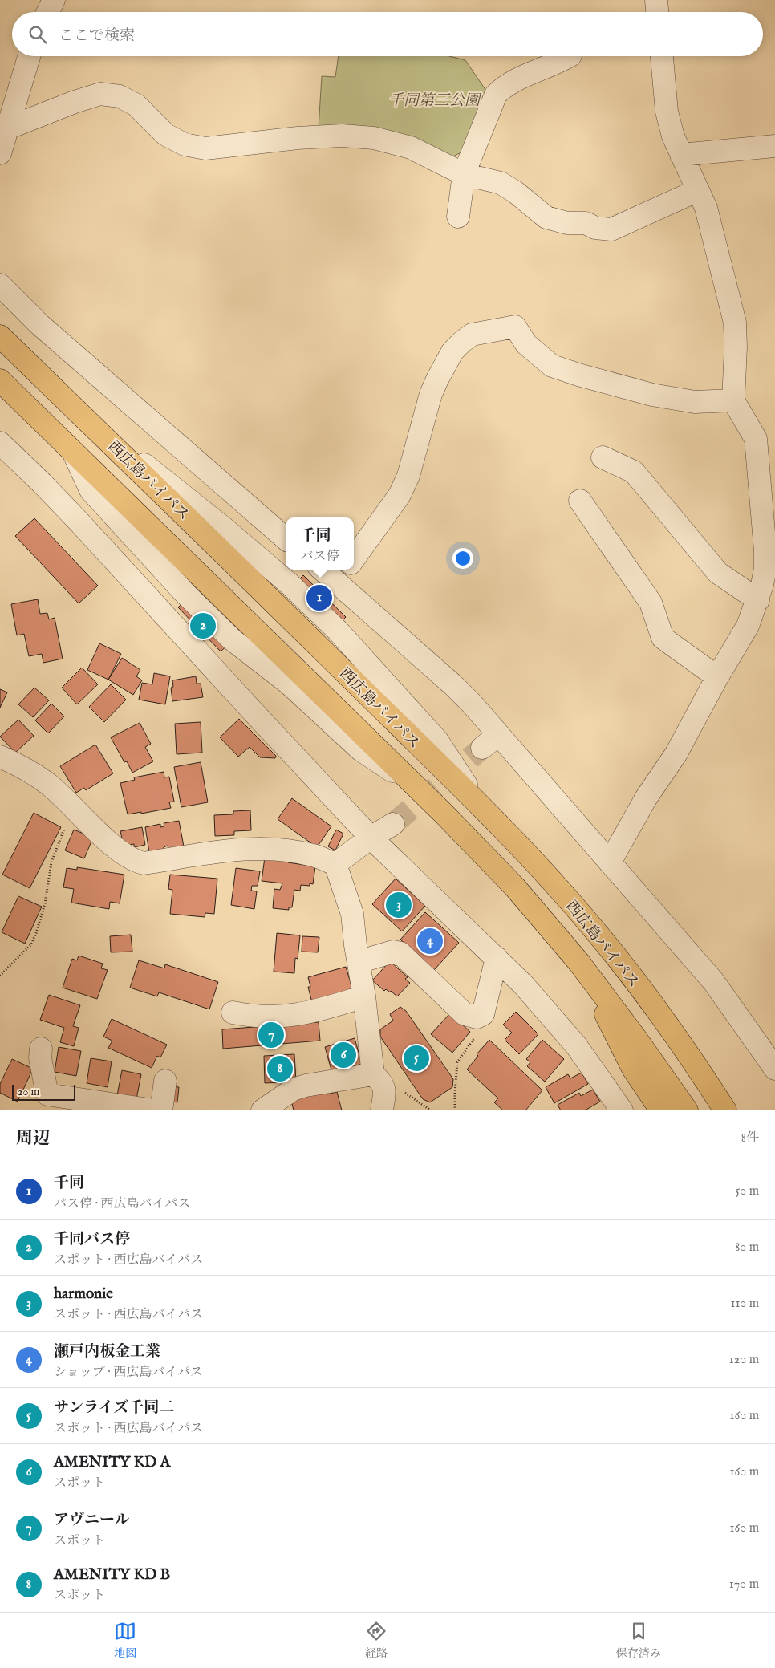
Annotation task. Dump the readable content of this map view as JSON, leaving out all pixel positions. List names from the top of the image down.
{
  "streets": {
    "highway": ["西広島バイパス"]
  },
  "parks": ["千同第三公園"],
  "scale_bar": "20 m",
  "page": {
    "search": "ここで検索",
    "popup": ["千同", "バス停"],
    "pins": [
      "1",
      "2",
      "3",
      "4",
      "7",
      "6",
      "5",
      "8"
    ],
    "scale": "20 m",
    "heading": ["周辺", "8件"],
    "list": [
      {
        "mark": "1",
        "name": "千同",
        "note": "バス停 · 西広島バイパス",
        "value": "50 m"
      },
      {
        "mark": "2",
        "name": "千同バス停",
        "note": "スポット · 西広島バイパス",
        "value": "80 m"
      },
      {
        "mark": "3",
        "name": "harmonie",
        "note": "スポット · 西広島バイパス",
        "value": "110 m"
      },
      {
        "mark": "4",
        "name": "瀬戸内板金工業",
        "note": "ショップ · 西広島バイパス",
        "value": "120 m"
      },
      {
        "mark": "5",
        "name": "サンライズ千同二",
        "note": "スポット · 西広島バイパス",
        "value": "160 m"
      },
      {
        "mark": "6",
        "name": "AMENITY KD A",
        "note": "スポット",
        "value": "160 m"
      },
      {
        "mark": "7",
        "name": "アヴニール",
        "note": "スポット",
        "value": "160 m"
      },
      {
        "mark": "8",
        "name": "AMENITY KD B",
        "note": "スポット",
        "value": "170 m"
      }
    ],
    "nav": ["地図", "経路", "保存済み"]
  }
}
